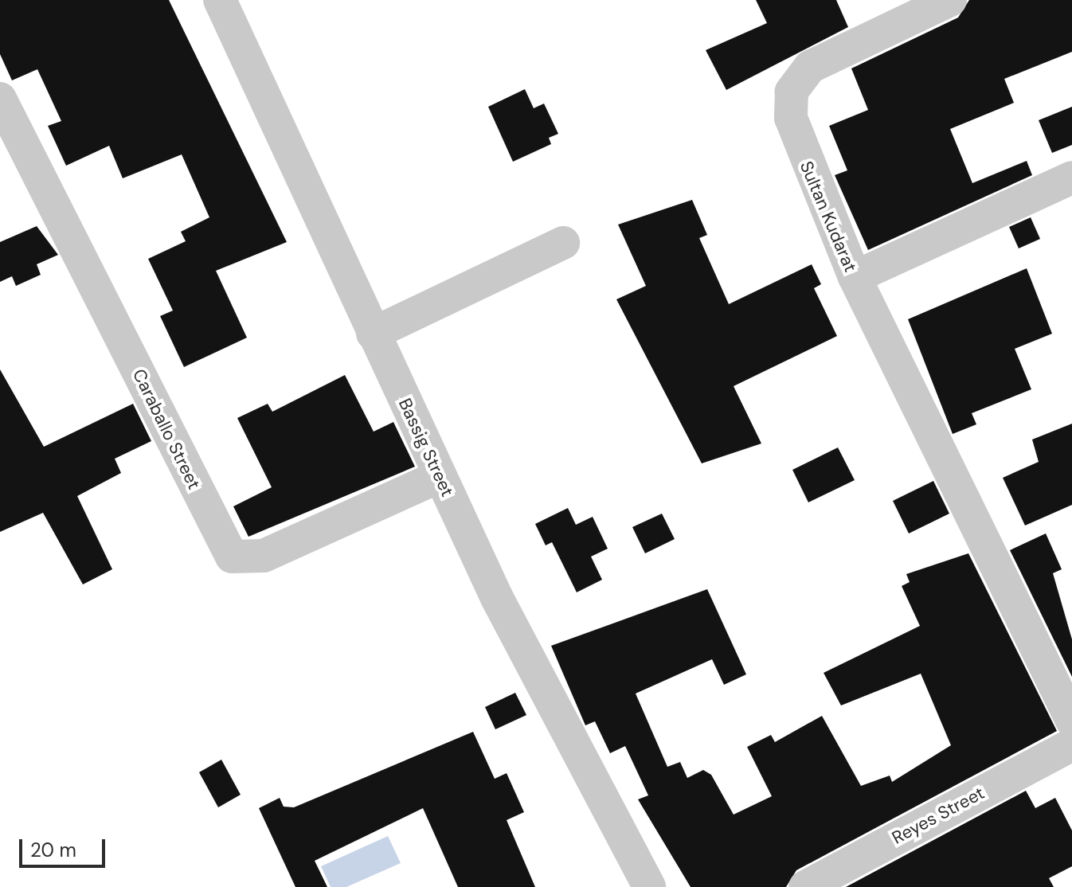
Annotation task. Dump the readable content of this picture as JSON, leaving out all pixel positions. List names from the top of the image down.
{
  "streets": {
    "street": [
      "Sultan Kudarat",
      "Caraballo Street",
      "Bassig Street",
      "Reyes Street"
    ]
  },
  "crossings": [
    ["Caraballo Street", "Bassig Street"]
  ],
  "scale_bar": "20 m"
}
